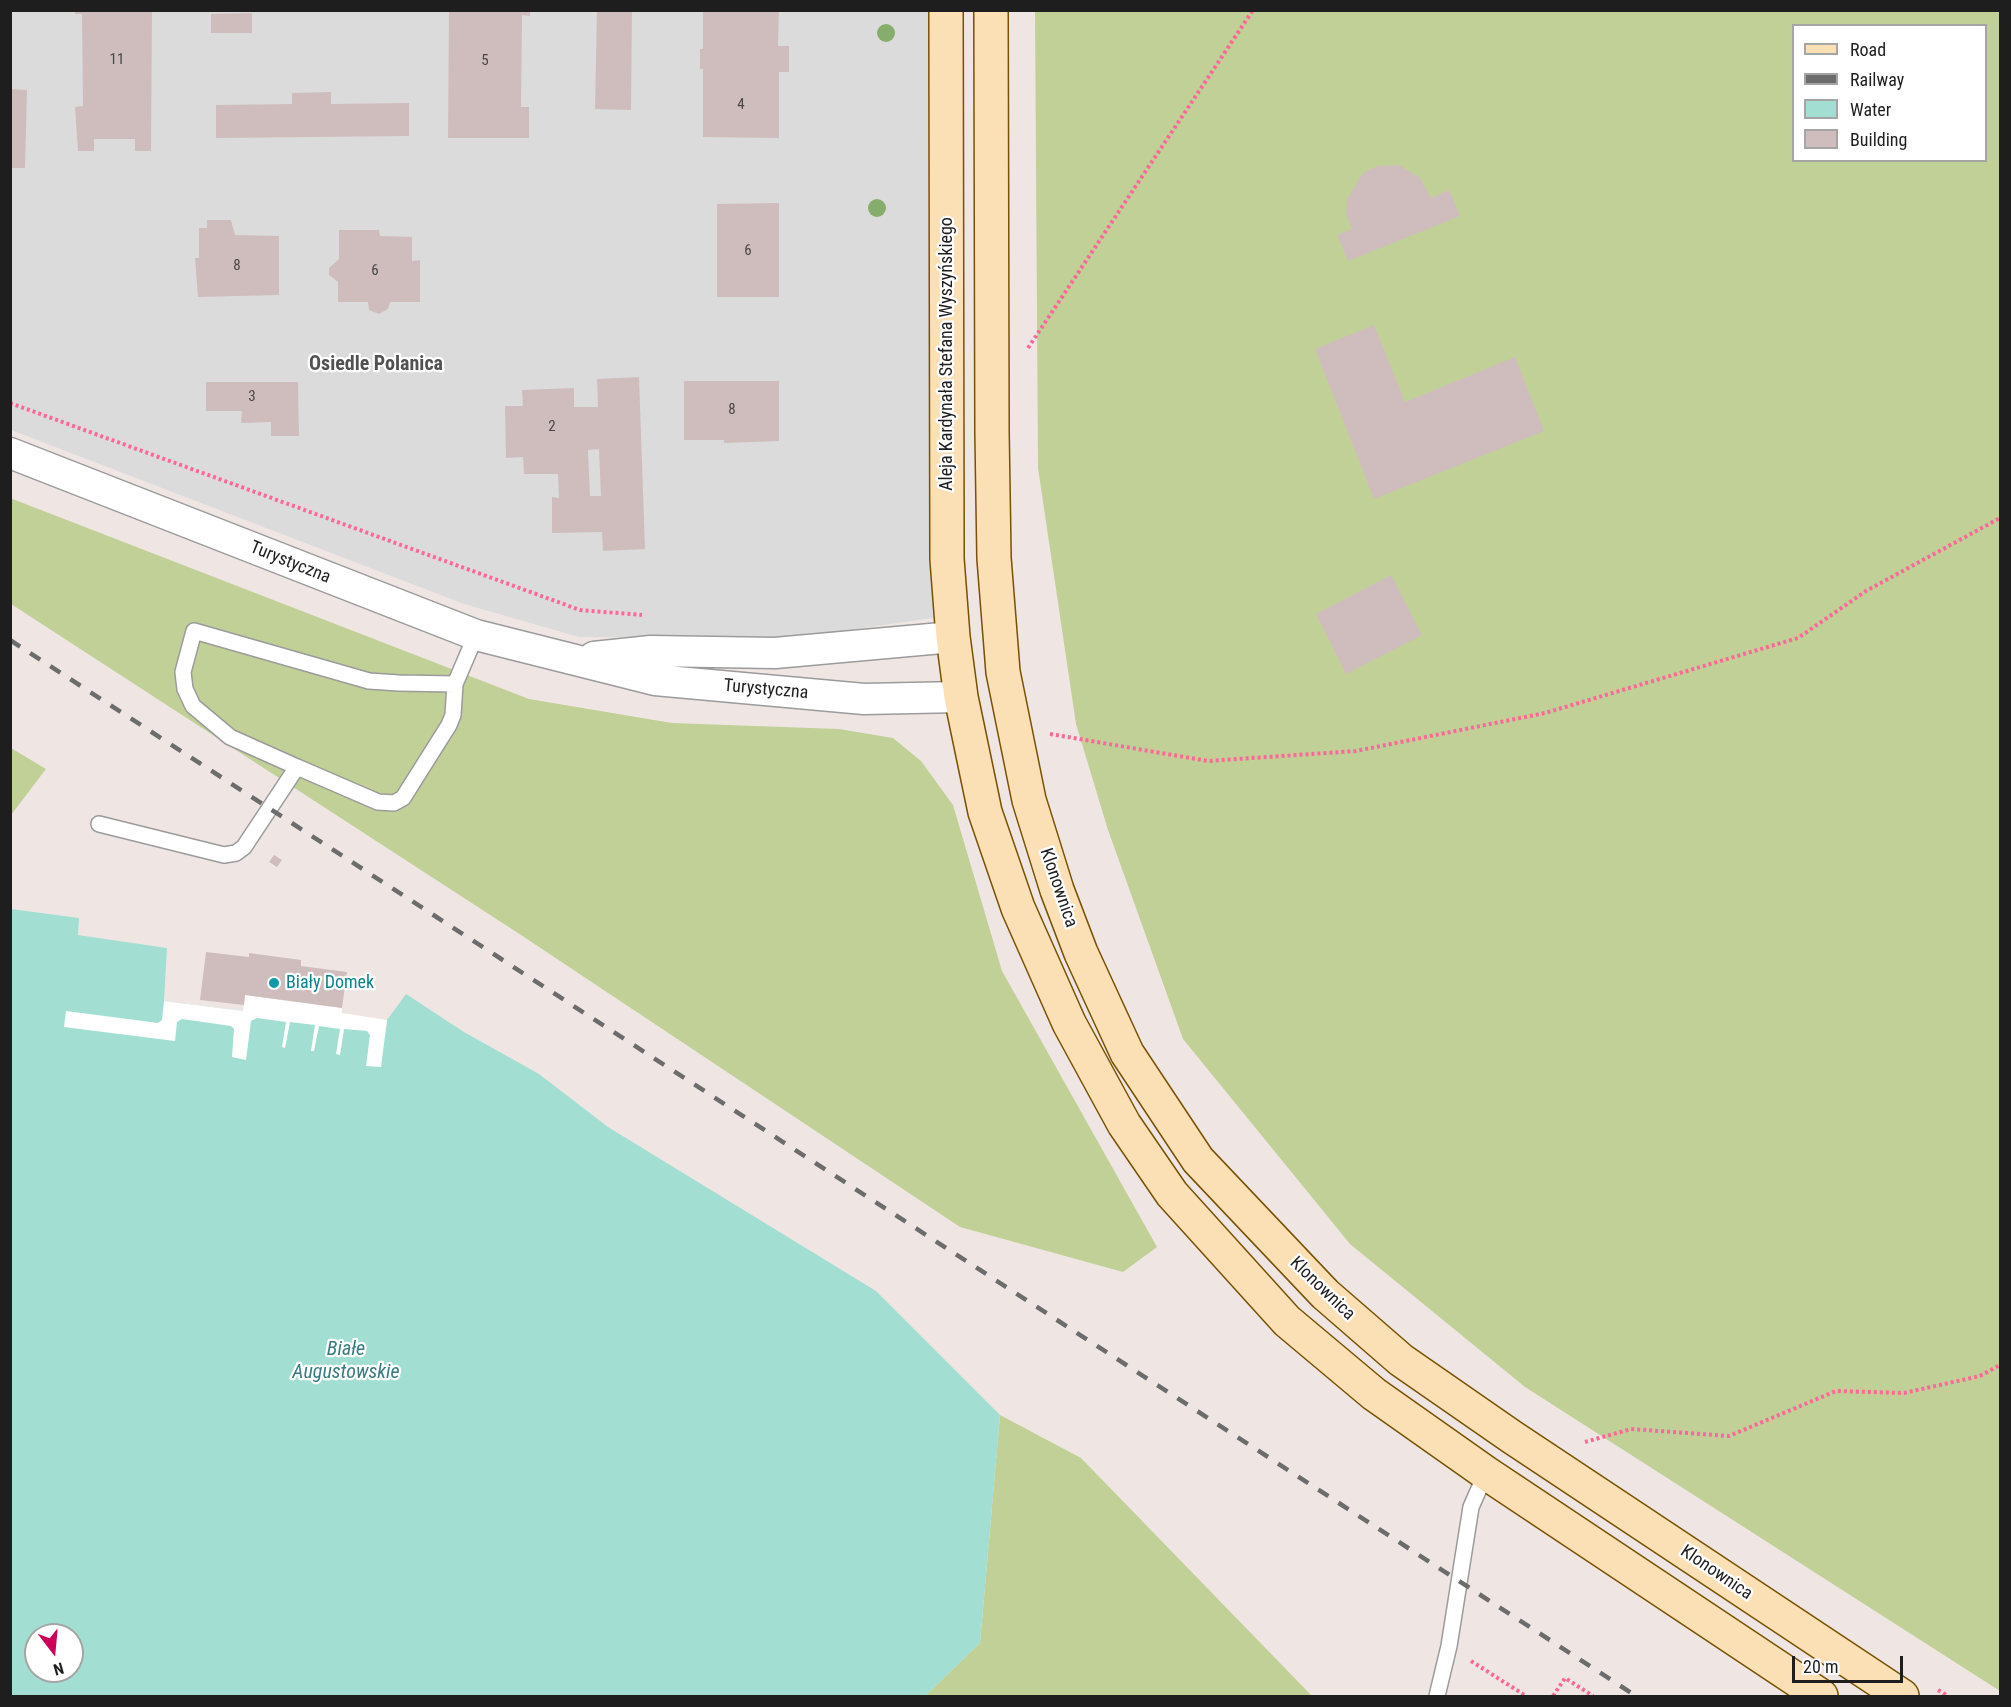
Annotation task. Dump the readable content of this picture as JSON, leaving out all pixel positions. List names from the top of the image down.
{
  "streets": {
    "main road": ["Aleja Kardynała Stefana Wyszyńskiego", "Klonownica"],
    "street": ["Turystyczna"]
  },
  "crossings": [
    ["Aleja Kardynała Stefana Wyszyńskiego", "Turystyczna"]
  ],
  "districts": ["Osiedle Polanica"],
  "water": ["Białe Augustowskie"],
  "places": ["Biały Domek"],
  "house_numbers": [
    "11",
    "5",
    "4",
    "6",
    "8",
    "6",
    "3",
    "8",
    "2"
  ],
  "legend": [
    "Road",
    "Railway",
    "Water",
    "Building"
  ],
  "scale_bar": "20 m",
  "north": "bottom"
}
